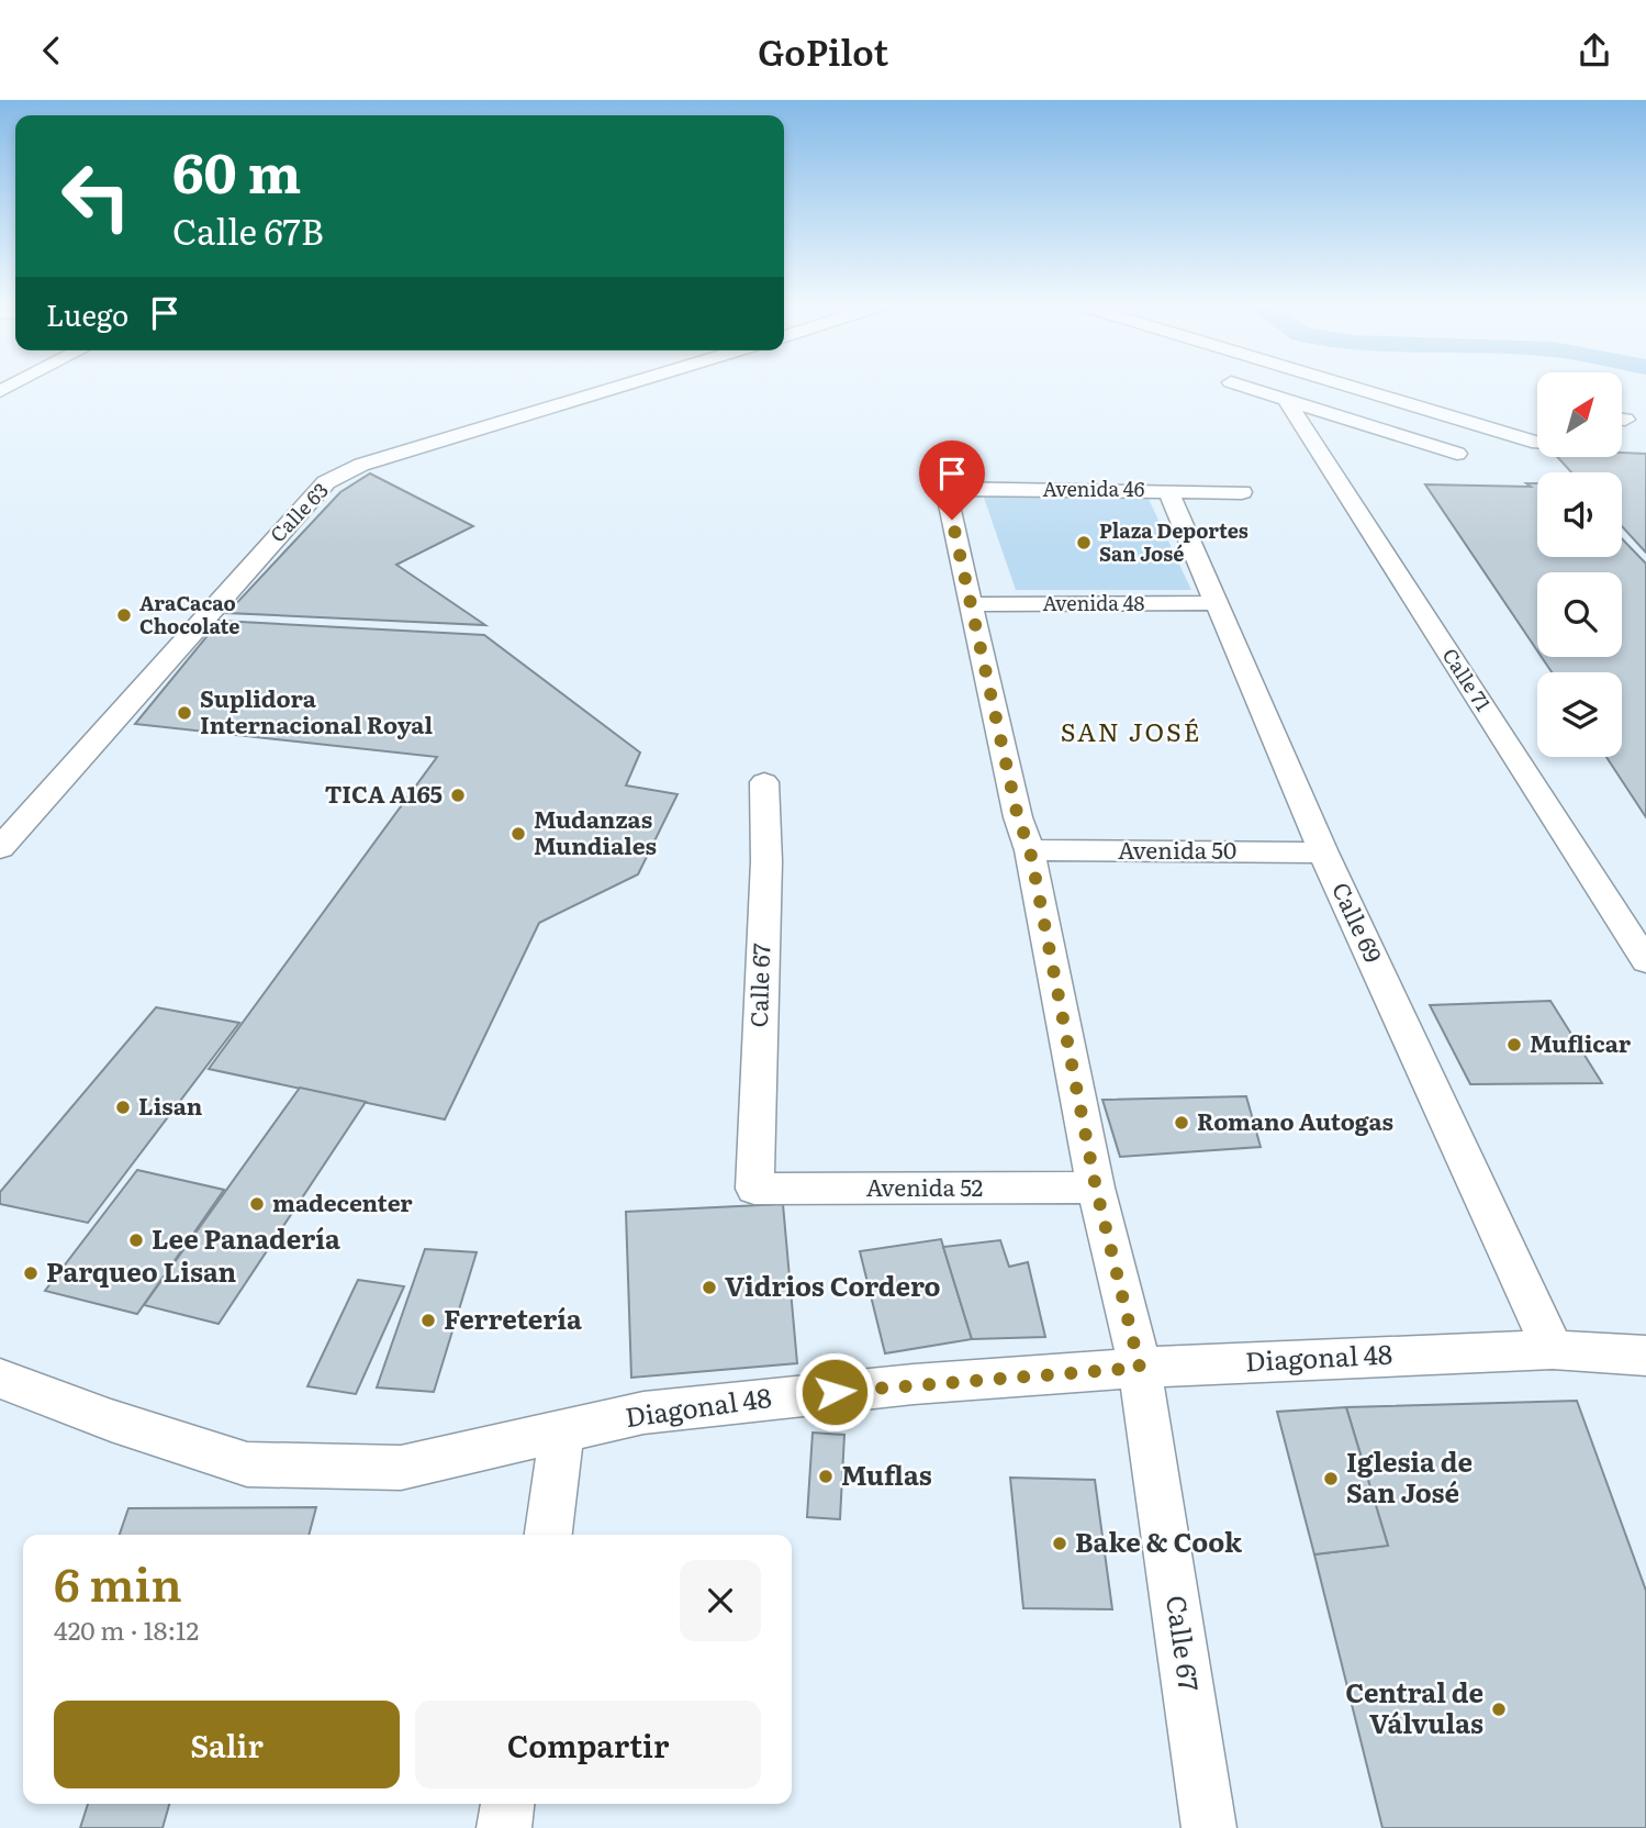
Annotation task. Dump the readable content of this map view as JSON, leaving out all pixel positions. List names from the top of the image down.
{
  "streets": {
    "street": [
      "Avenida 46",
      "Calle 63",
      "Avenida 48",
      "Calle 71",
      "Avenida 50",
      "Calle 69",
      "Calle 67",
      "Avenida 52",
      "Diagonal 48"
    ]
  },
  "crossings": [
    ["Avenida 46", "Calle 69"],
    ["Avenida 46", "Calle 67"],
    ["Avenida 48", "Calle 69"],
    ["Avenida 48", "Calle 67"],
    ["Avenida 50", "Calle 69"],
    ["Avenida 50", "Calle 67"],
    ["Calle 69", "Diagonal 48"],
    ["Calle 67", "Avenida 52"],
    ["Calle 67", "Diagonal 48"]
  ],
  "districts": ["SAN JOSÉ"],
  "places": [
    "Plaza Deportes San José",
    "AraCacao Chocolate",
    "Suplidora Internacional Royal",
    "TICA A165",
    "Mudanzas Mundiales",
    "Muflicar",
    "Lisan",
    "Romano Autogas",
    "madecenter",
    "Lee Panadería",
    "Parqueo Lisan",
    "Vidrios Cordero",
    "Ferretería",
    "Muflas",
    "Iglesia de San José",
    "Bake & Cook",
    "Central de Válvulas"
  ],
  "north": "top right",
  "page": {
    "header": "GoPilot",
    "turn": ["60 m", "Calle 67B"],
    "then": "Luego",
    "heading": ["6 min", "420 m · 18:12"],
    "buttons": ["Salir", "Compartir"]
  }
}
